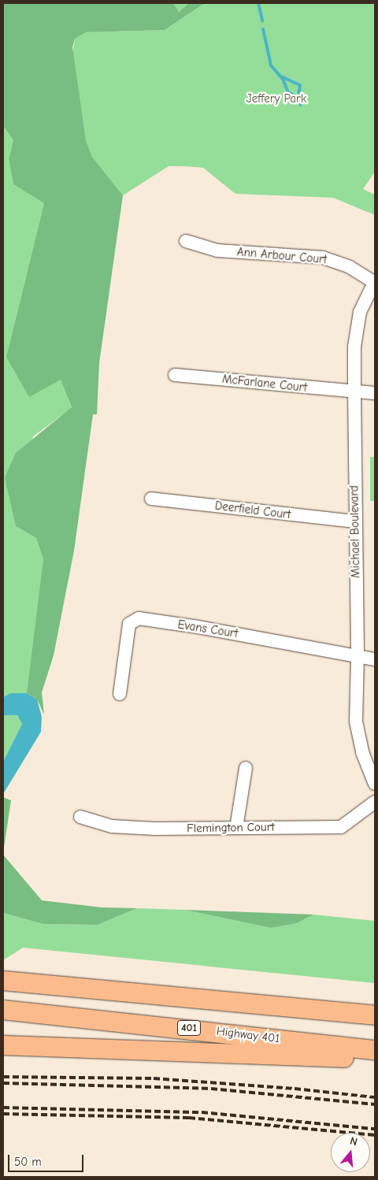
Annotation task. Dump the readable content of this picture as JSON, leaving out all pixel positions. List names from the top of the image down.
{
  "streets": {
    "highway": ["401", "Highway 401"],
    "street": [
      "Ann Arbour Court",
      "McFarlane Court",
      "Deerfield Court",
      "Michael Boulevard",
      "Evans Court",
      "Flemington Court"
    ]
  },
  "crossings": [
    ["Ann Arbour Court", "Michael Boulevard"],
    ["McFarlane Court", "Michael Boulevard"],
    ["Deerfield Court", "Michael Boulevard"],
    ["Michael Boulevard", "Evans Court"]
  ],
  "parks": ["Jeffery Park"],
  "scale_bar": "50 m",
  "north": "top"
}
